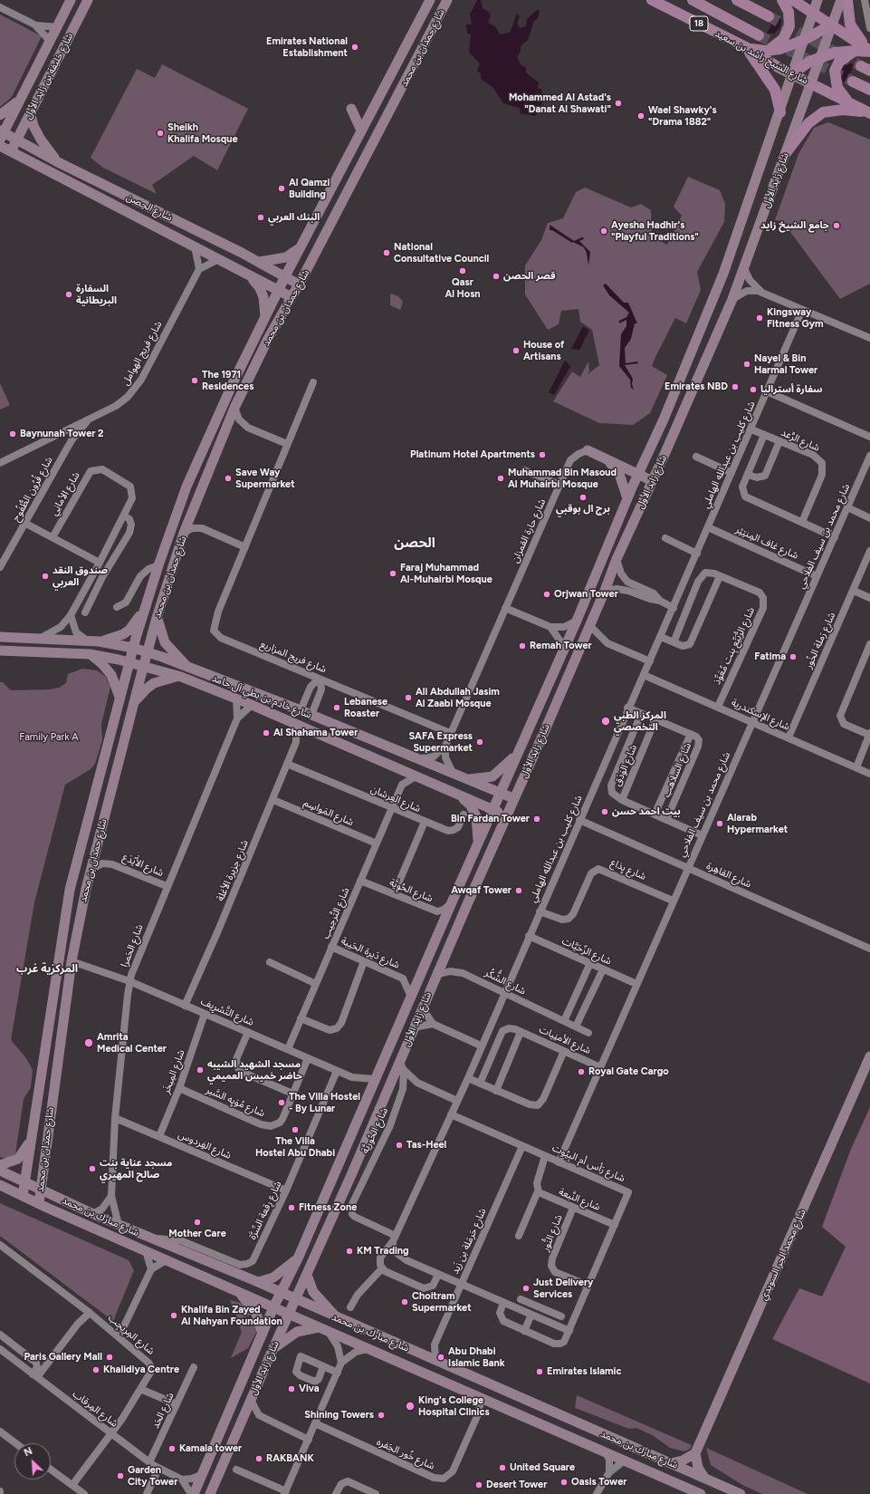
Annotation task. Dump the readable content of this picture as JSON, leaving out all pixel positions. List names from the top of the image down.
{
  "streets": {
    "main road": [
      "18",
      "شارع حمدان بن محمد",
      "شارع الشيخ راشد بن سعيد",
      "شارع خليفة بن زايد الأول",
      "شارع زايد الأول",
      "شارع الحِصن",
      "شارع خادم بن بطي آل حامد",
      "شارع مبارك بن محمد",
      "شارع محمد الحر السويدي"
    ],
    "street": [
      "شارع فريج الهوامل",
      "شارع الرَّعد",
      "شارع كليب بن عبدالله الهاملي",
      "شارع قُرُون الطُّفُوح",
      "شارع الأمانِي",
      "شارع حارة القمزان",
      "شارع محمد بن سيف الفلاحي",
      "شارع غاف المِنتِثِر",
      "شارع رَملة الخُور",
      "شارع الرُّبَيِّع بِنت مُعَوِّذ",
      "شارع فريج المزاريع",
      "شارع الإسكندرية",
      "شارع الوَدَق",
      "شارع السلاهب",
      "شارع العِرشان",
      "شارع المَواسِم",
      "شارع الأَيْدَع",
      "شارع يِذاع",
      "شارع جزيرة الأغلة",
      "شارع القاهِرة",
      "شارع الحُوِيَّة",
      "شارع التَّرحِيب",
      "شارع الحَمرا",
      "شارع الرِّحَيَّات",
      "شارع دَيرة الحَيبة",
      "شارع الشُّكُر",
      "شارع التَّشرِيف",
      "شارع الأمنِيات",
      "شارع المِبخَر",
      "شارع مُوَيِه السَّبر",
      "شارع الحُوريَّة",
      "شارع الفِردوس",
      "شارع رَأس أم البِيُوت",
      "شارع النَّبعة",
      "شارع رِقعة السِّرَّة",
      "شارع النُّور",
      "شارع حَرمَلة بن زَيد",
      "شارع المِرِيجِب",
      "شارع المِرقاب",
      "شارع الحَد",
      "شارع خُور الجَفره"
    ]
  },
  "crossings": [
    ["شارع حمدان بن محمد", "شارع الحِصن"],
    ["شارع حمدان بن محمد", "شارع خادم بن بطي آل حامد"],
    ["شارع حمدان بن محمد", "شارع الأَيْدَع"],
    ["شارع حمدان بن محمد", "شارع التَّشرِيف"],
    ["شارع حمدان بن محمد", "شارع مبارك بن محمد"],
    ["شارع الشيخ راشد بن سعيد", "شارع زايد الأول"],
    ["شارع خليفة بن زايد الأول", "شارع الحِصن"],
    ["شارع زايد الأول", "شارع خادم بن بطي آل حامد"],
    ["شارع زايد الأول", "شارع الحُوِيَّة"],
    ["شارع زايد الأول", "شارع دَيرة الحَيبة"],
    ["شارع زايد الأول", "شارع الشُّكُر"],
    ["شارع زايد الأول", "شارع التَّشرِيف"],
    ["شارع زايد الأول", "شارع الحُوريَّة"],
    ["شارع زايد الأول", "شارع مبارك بن محمد"],
    ["شارع فريج الهوامل", "شارع قُرُون الطُّفُوح"],
    ["شارع الرَّعد", "شارع كليب بن عبدالله الهاملي"],
    ["شارع كليب بن عبدالله الهاملي", "شارع غاف المِنتِثِر"],
    ["شارع كليب بن عبدالله الهاملي", "شارع الإسكندرية"],
    ["شارع كليب بن عبدالله الهاملي", "شارع السلاهب"],
    ["شارع كليب بن عبدالله الهاملي", "شارع يِذاع"],
    ["شارع كليب بن عبدالله الهاملي", "شارع القاهِرة"],
    ["شارع كليب بن عبدالله الهاملي", "شارع الرِّحَيَّات"],
    ["شارع كليب بن عبدالله الهاملي", "شارع الشُّكُر"],
    ["شارع كليب بن عبدالله الهاملي", "شارع الحُوريَّة"],
    ["شارع كليب بن عبدالله الهاملي", "شارع رَأس أم البِيُوت"],
    ["شارع الأمانِي", "شارع خادم بن بطي آل حامد"],
    ["شارع حارة القمزان", "شارع فريج المزاريع"],
    ["شارع حارة القمزان", "شارع خادم بن بطي آل حامد"],
    ["شارع محمد بن سيف الفلاحي", "شارع غاف المِنتِثِر"],
    ["شارع محمد بن سيف الفلاحي", "شارع الإسكندرية"],
    ["شارع محمد بن سيف الفلاحي", "شارع الوَدَق"],
    ["شارع محمد بن سيف الفلاحي", "شارع يِذاع"],
    ["شارع محمد بن سيف الفلاحي", "شارع القاهِرة"],
    ["شارع محمد بن سيف الفلاحي", "شارع الرِّحَيَّات"],
    ["شارع محمد بن سيف الفلاحي", "شارع الأمنِيات"],
    ["شارع محمد بن سيف الفلاحي", "شارع رَأس أم البِيُوت"],
    ["شارع رَملة الخُور", "شارع الإسكندرية"],
    ["شارع الرُّبَيِّع بِنت مُعَوِّذ", "شارع الإسكندرية"],
    ["شارع خادم بن بطي آل حامد", "شارع جزيرة الأغلة"],
    ["شارع خادم بن بطي آل حامد", "شارع الحَمرا"],
    ["شارع الوَدَق", "شارع السلاهب"],
    ["شارع العِرشان", "شارع جزيرة الأغلة"],
    ["شارع العِرشان", "شارع الحُوِيَّة"],
    ["شارع العِرشان", "شارع التَّرحِيب"],
    ["شارع المَواسِم", "شارع جزيرة الأغلة"],
    ["شارع المَواسِم", "شارع التَّرحِيب"],
    ["شارع الأَيْدَع", "شارع الحَمرا"],
    ["شارع جزيرة الأغلة", "شارع التَّشرِيف"],
    ["شارع الحُوِيَّة", "شارع التَّرحِيب"],
    ["شارع التَّرحِيب", "شارع دَيرة الحَيبة"],
    ["شارع التَّرحِيب", "شارع التَّشرِيف"],
    ["شارع الحَمرا", "شارع التَّشرِيف"],
    ["شارع الحَمرا", "شارع الفِردوس"],
    ["شارع الحَمرا", "شارع مبارك بن محمد"],
    ["شارع التَّشرِيف", "شارع المِبخَر"],
    ["شارع التَّشرِيف", "شارع مُوَيِه السَّبر"],
    ["شارع التَّشرِيف", "شارع رِقعة السِّرَّة"],
    ["شارع المِبخَر", "شارع مُوَيِه السَّبر"],
    ["شارع المِبخَر", "شارع الفِردوس"],
    ["شارع الفِردوس", "شارع رِقعة السِّرَّة"],
    ["شارع رَأس أم البِيُوت", "شارع النَّبعة"],
    ["شارع رَأس أم البِيُوت", "شارع النُّور"],
    ["شارع رَأس أم البِيُوت", "شارع حَرمَلة بن زَيد"],
    ["شارع النَّبعة", "شارع النُّور"],
    ["شارع رِقعة السِّرَّة", "شارع مبارك بن محمد"],
    ["شارع مبارك بن محمد", "شارع حَرمَلة بن زَيد"],
    ["شارع مبارك بن محمد", "شارع خُور الجَفره"],
    ["شارع المِرِيجِب", "شارع المِرقاب"],
    ["شارع المِرقاب", "شارع الحَد"]
  ],
  "districts": ["الحصن", "المركزية غرب"],
  "parks": ["Family Park A"],
  "places": [
    "Emirates National Establishment",
    "Mohammed Al Astad's \"Danat Al Shawati\"",
    "Wael Shawky's \"Drama 1882\"",
    "Sheikh Khalifa Mosque",
    "Al Qamzi Building",
    "البنك العربي",
    "جامع الشيخ زايد",
    "Ayesha Hadhir's \"Playful Traditions\"",
    "National Consultative Council",
    "Qasr Al Hosn",
    "قصر الحصن",
    "السفارة البريطانية",
    "Kingsway Fitness Gym",
    "House of Artisans",
    "Nayel & Bin Harmal Tower",
    "The 1971 Residences",
    "Emirates NBD",
    "سفارة أستراليا",
    "Baynunah Tower 2",
    "Platinum Hotel Apartments",
    "Save Way Supermarket",
    "Muhammad Bin Masoud Al Muhairbi Mosque",
    "برج ال بوقبي",
    "Faraj Muhammad Al-Muhairbi Mosque",
    "صندوق النقد العربي",
    "Orjwan Tower",
    "Remah Tower",
    "Fatima",
    "Ali Abdullah Jasim Al Zaabi Mosque",
    "Lebanese Roaster",
    "المركز الطبي التخصصي",
    "Al Shahama Tower",
    "SAFA Express Supermarket",
    "بيت احمد حسن",
    "Bin Fardan Tower",
    "Alarab Hypermarket",
    "Awqaf Tower",
    "Amrita Medical Center",
    "مسجد الشهيد الشيبه حاضر خميس العميمي",
    "Royal Gate Cargo",
    "The Villa Hostel - By Lunar",
    "The Villa Hostel Abu Dhabi",
    "Tas-Heel",
    "مسجد عناية بنت صالح المهيري",
    "Fitness Zone",
    "Mother Care",
    "KM Trading",
    "Just Delivery Services",
    "Choitram Supermarket",
    "Khalifa Bin Zayed Al Nahyan Foundation",
    "Paris Gallery Mall",
    "Abu Dhabi Islamic Bank",
    "Khalidiya Centre",
    "Emirates Islamic",
    "Viva",
    "King's College Hospital Clinics",
    "Shining Towers",
    "Kamala tower",
    "RAKBANK",
    "United Square",
    "Garden City Tower",
    "Oasis Tower",
    "Desert Tower"
  ],
  "north": "top left"
}
